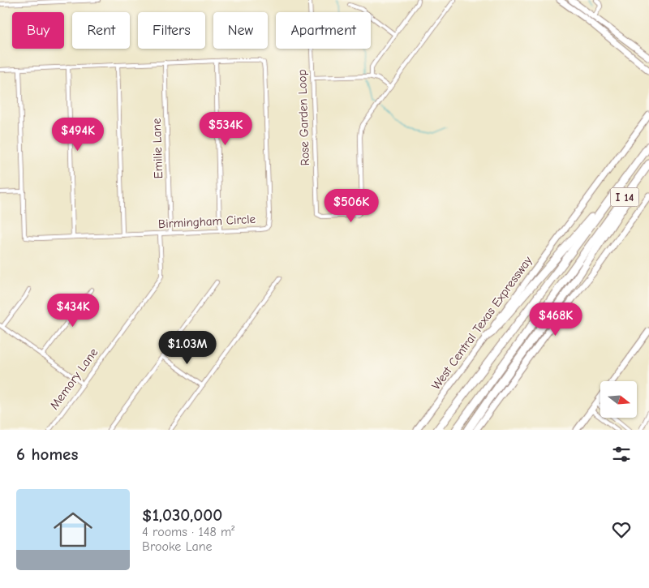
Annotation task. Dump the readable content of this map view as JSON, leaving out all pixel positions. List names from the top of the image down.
{
  "streets": {
    "highway": ["I 14"],
    "main road": ["West Central Texas Expressway"],
    "street": [
      "Rose Garden Loop",
      "Emilie Lane",
      "Birmingham Circle",
      "Memory Lane"
    ]
  },
  "crossings": [
    ["Emilie Lane", "Birmingham Circle"],
    ["Birmingham Circle", "Memory Lane"]
  ],
  "north": "right",
  "page": {
    "chip": [
      "Buy",
      "Rent",
      "Filters",
      "New",
      "Apartment"
    ],
    "price": [
      "$534K",
      "$494K",
      "$506K",
      "$434K",
      "$468K",
      "$1.03M"
    ],
    "heading": "6 homes",
    "list": [
      {
        "name": "$1,030,000",
        "note": "4 rooms · 148 m² · Brooke Lane"
      }
    ]
  }
}
